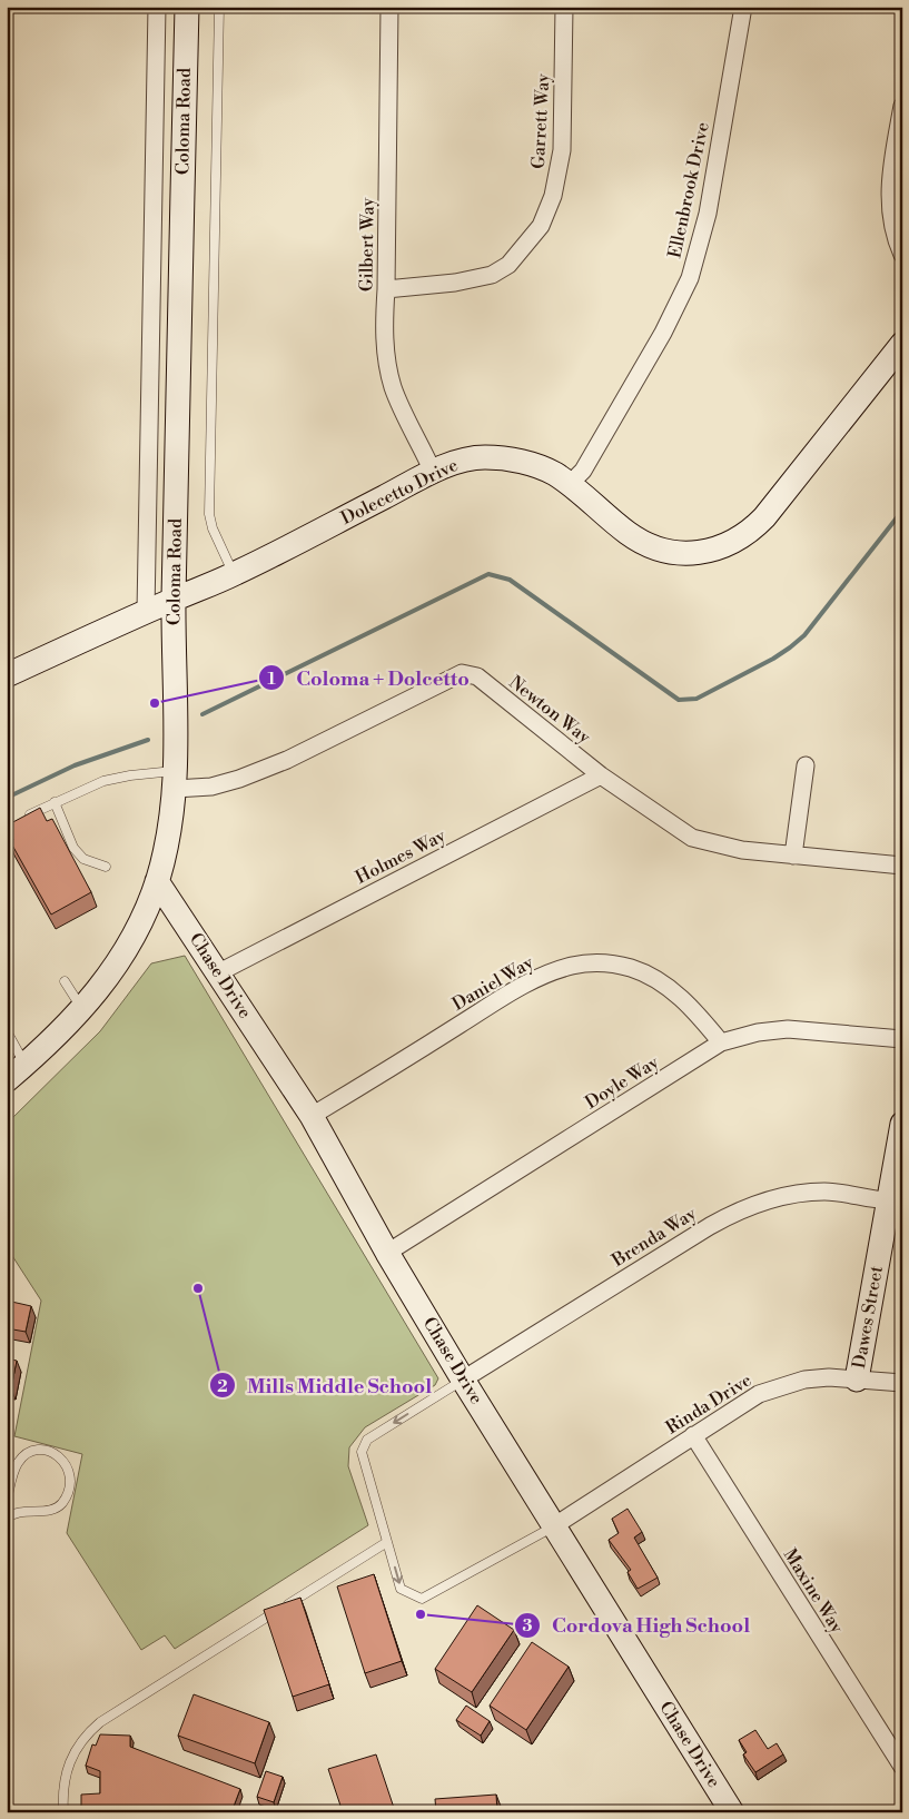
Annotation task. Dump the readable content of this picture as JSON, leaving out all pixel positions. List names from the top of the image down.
{
  "streets": {
    "street": [
      "Coloma Road",
      "Garrett Way",
      "Ellenbrook Drive",
      "Gilbert Way",
      "Dolecetto Drive",
      "Newton Way",
      "Holmes Way",
      "Chase Drive",
      "Daniel Way",
      "Doyle Way",
      "Brenda Way",
      "Dawes Street",
      "Rinda Drive",
      "Maxine Way"
    ]
  },
  "crossings": [
    ["Coloma Road", "Dolecetto Drive"],
    ["Coloma Road", "Newton Way"],
    ["Coloma Road", "Chase Drive"],
    ["Garrett Way", "Gilbert Way"],
    ["Ellenbrook Drive", "Dolecetto Drive"],
    ["Gilbert Way", "Dolecetto Drive"],
    ["Newton Way", "Holmes Way"],
    ["Holmes Way", "Chase Drive"],
    ["Chase Drive", "Daniel Way"],
    ["Chase Drive", "Doyle Way"],
    ["Chase Drive", "Brenda Way"],
    ["Chase Drive", "Rinda Drive"],
    ["Daniel Way", "Doyle Way"],
    ["Brenda Way", "Dawes Street"],
    ["Dawes Street", "Rinda Drive"],
    ["Rinda Drive", "Maxine Way"]
  ],
  "places": ["Coloma + Dolcetto", "Mills Middle School", "Cordova High School"]
}
